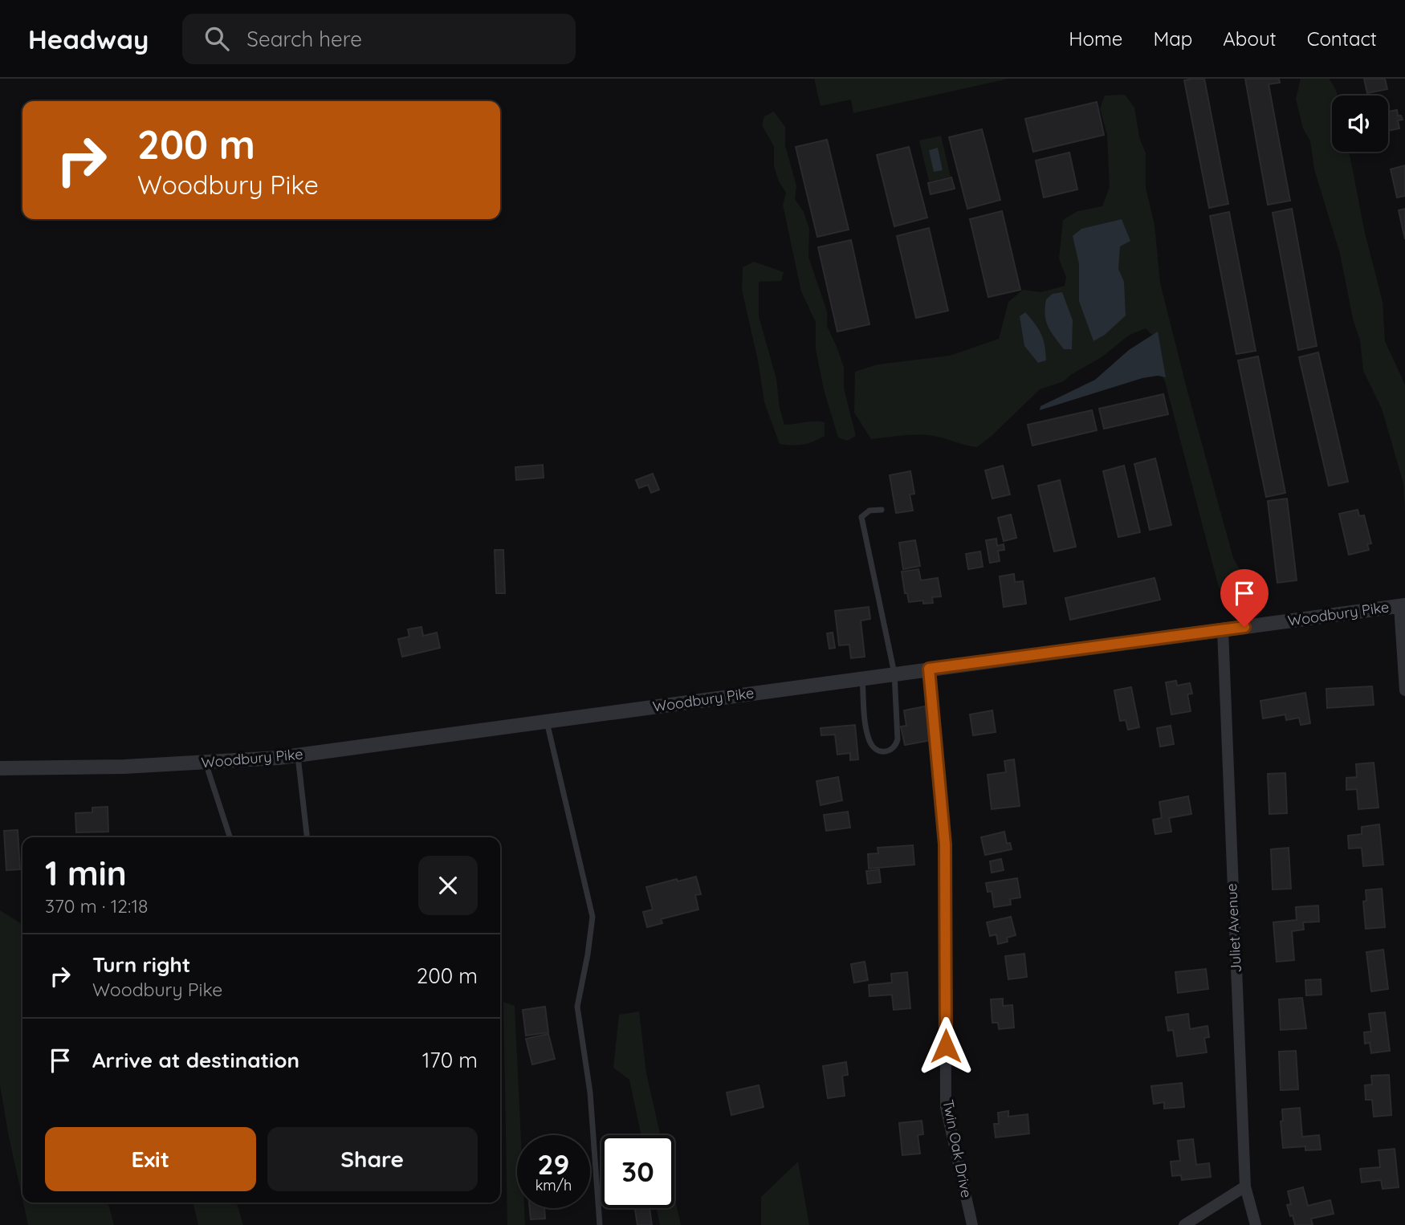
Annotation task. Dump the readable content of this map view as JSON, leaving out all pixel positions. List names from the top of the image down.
{
  "streets": {
    "street": ["Woodbury Pike", "Juliet Avenue", "Twin Oak Drive"]
  },
  "crossings": [
    ["Woodbury Pike", "Juliet Avenue"],
    ["Woodbury Pike", "Twin Oak Drive"]
  ],
  "page": {
    "header": "Headway",
    "search": "Search here",
    "nav": [
      "Home",
      "Map",
      "About",
      "Contact"
    ],
    "turn": ["200 m", "Woodbury Pike"],
    "heading": ["1 min", "370 m · 12:18"],
    "list": [
      {
        "name": "Turn right",
        "note": "Woodbury Pike",
        "value": "200 m"
      },
      {
        "name": "Arrive at destination",
        "value": "170 m"
      }
    ],
    "buttons": ["Exit", "Share"],
    "speed": "29 km/h",
    "limit": "30"
  }
}
